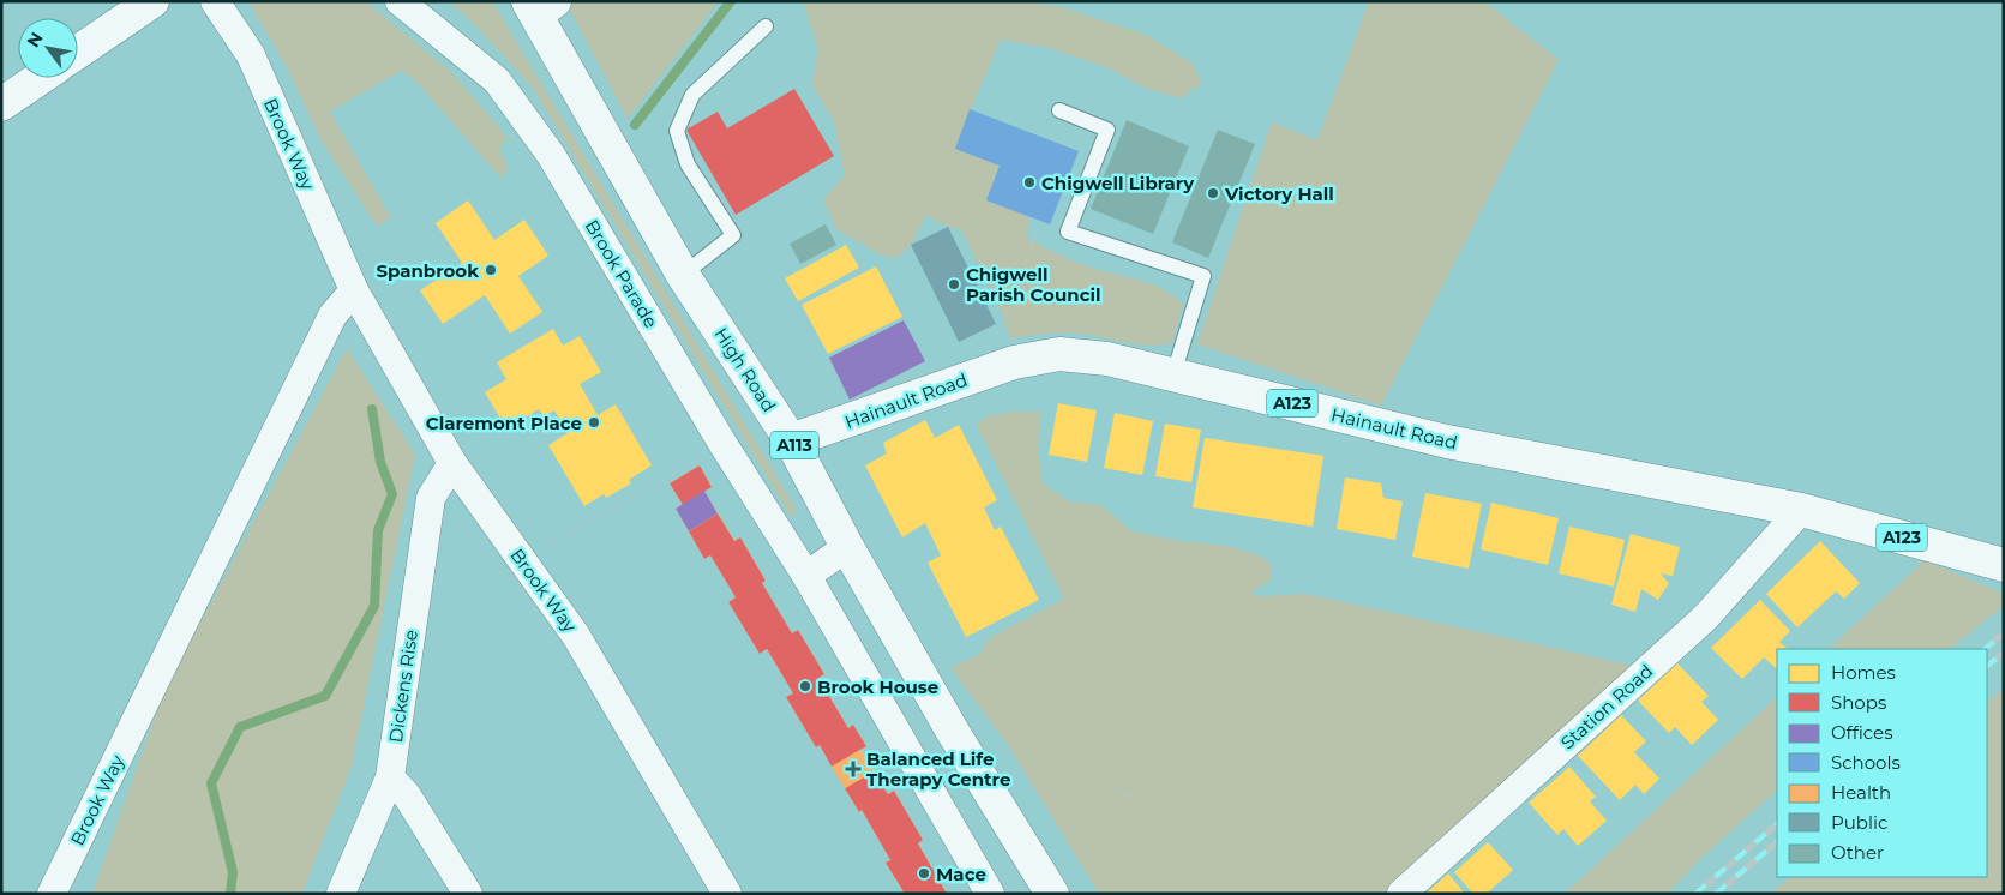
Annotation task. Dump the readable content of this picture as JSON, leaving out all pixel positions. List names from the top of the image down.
{
  "streets": {
    "main road": [
      "High Road",
      "Hainault Road",
      "A123",
      "A113"
    ],
    "street": [
      "Brook Way",
      "Brook Parade",
      "Dickens Rise",
      "Station Road"
    ]
  },
  "crossings": [
    ["Brook Way", "Dickens Rise"],
    ["High Road", "Hainault Road"],
    ["Hainault Road", "Station Road"]
  ],
  "places": {
    "other": [
      "Chigwell Library",
      "Victory Hall",
      "Spanbrook",
      "Chigwell Parish Council",
      "Claremont Place",
      "Brook House",
      "Mace"
    ],
    "health": ["Balanced Life Therapy Centre"]
  },
  "legend": [
    "Homes",
    "Shops",
    "Offices",
    "Schools",
    "Health",
    "Public",
    "Other"
  ],
  "north": "top left"
}
